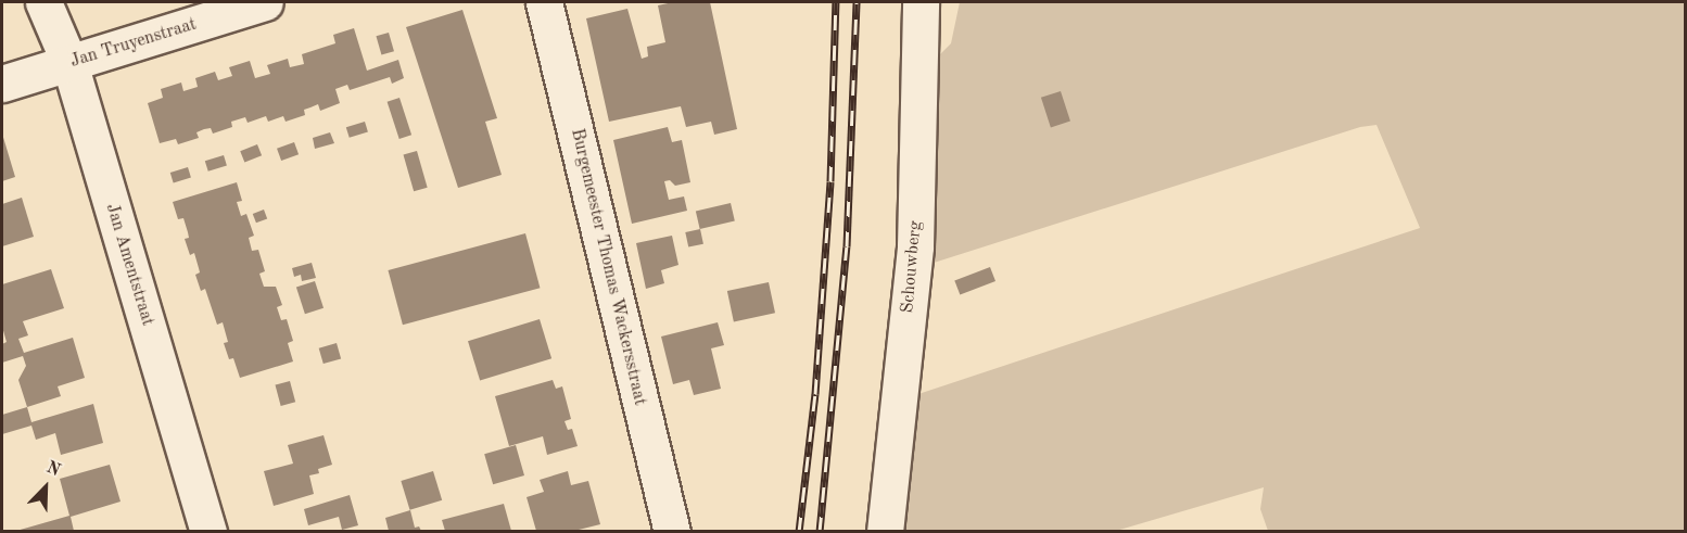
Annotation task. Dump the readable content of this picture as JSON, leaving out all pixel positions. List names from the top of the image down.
{
  "streets": {
    "street": [
      "Jan Truyenstraat",
      "Jan Amentstraat",
      "Burgemeester Thomas Wackersstraat",
      "Schouwberg"
    ]
  },
  "crossings": [
    ["Jan Truyenstraat", "Jan Amentstraat"]
  ],
  "north": "top right"
}
